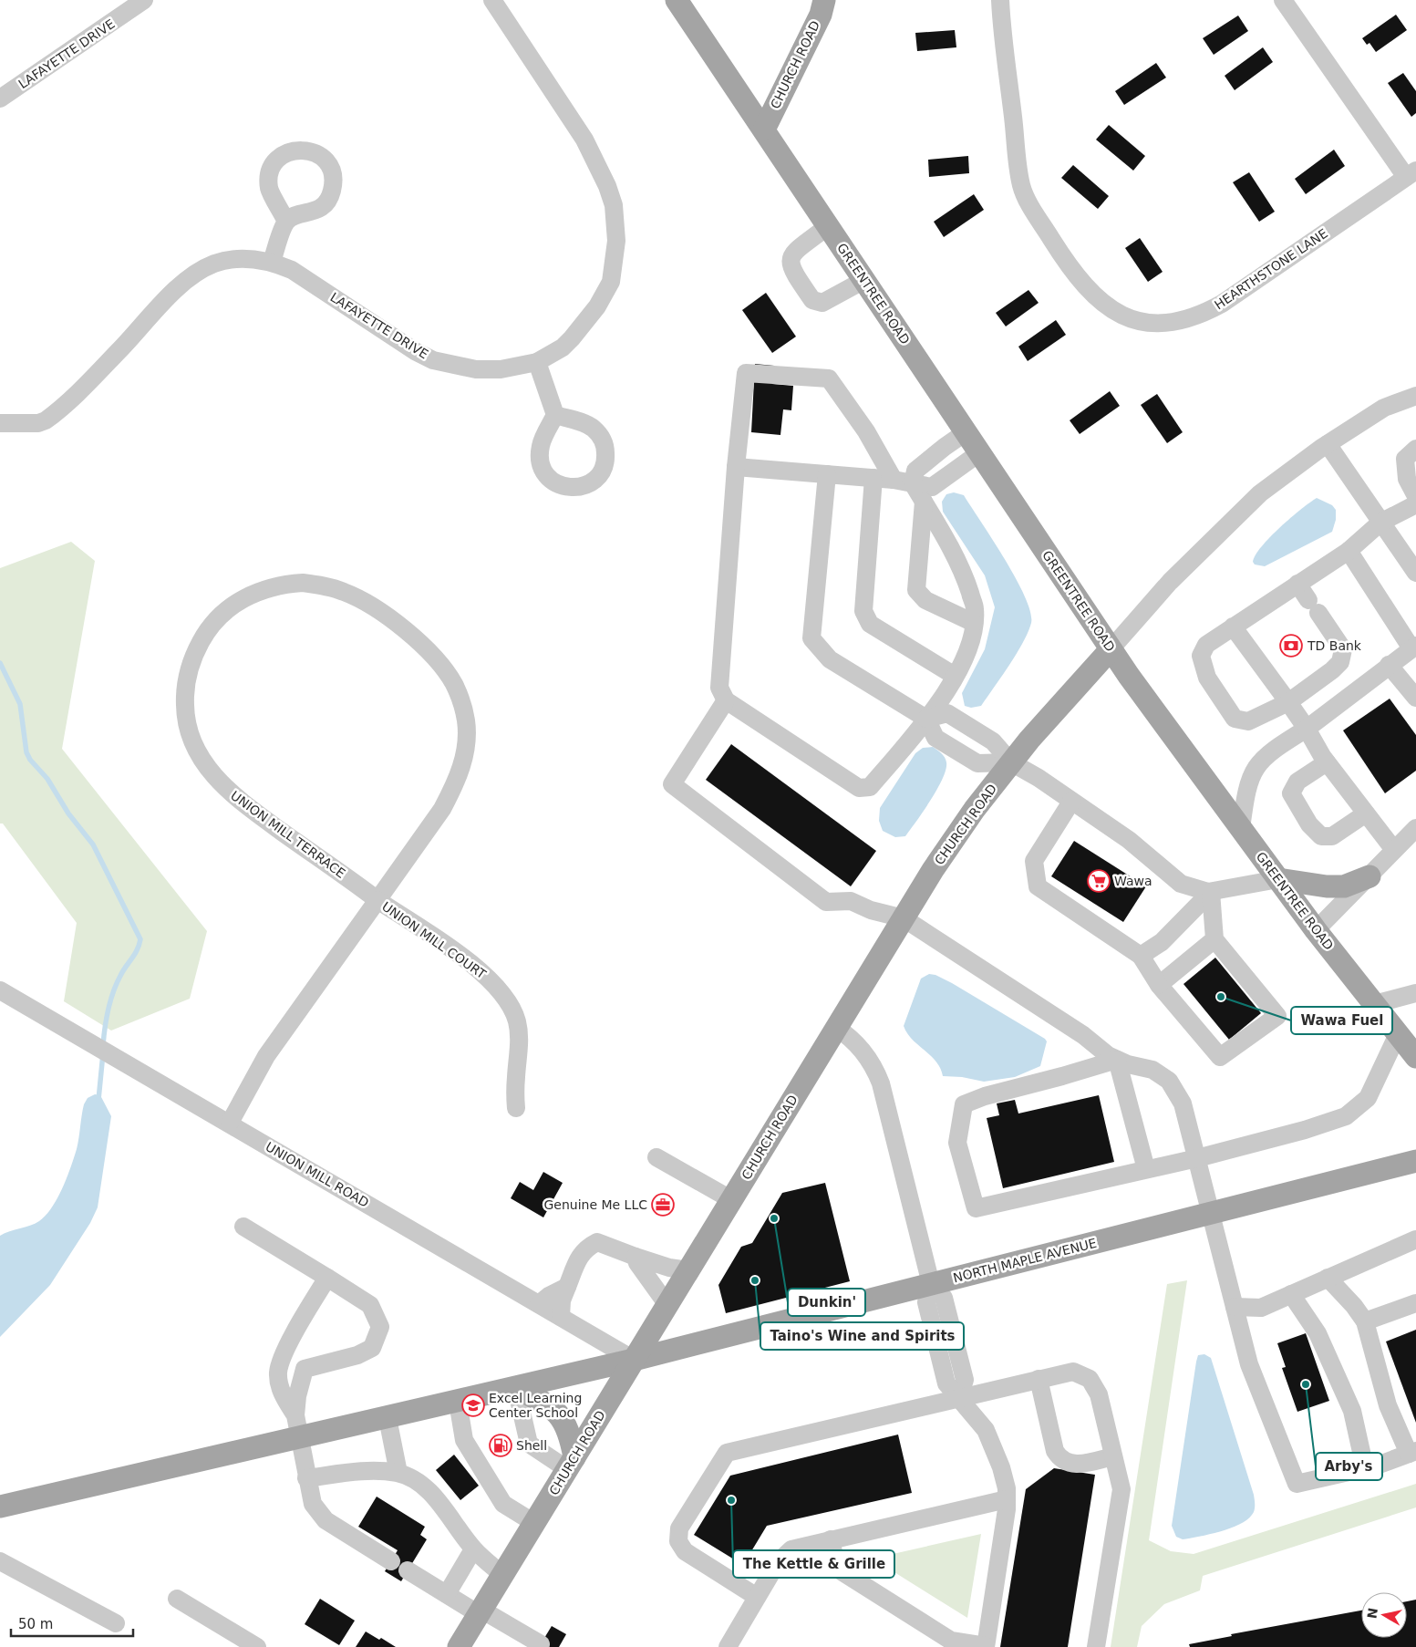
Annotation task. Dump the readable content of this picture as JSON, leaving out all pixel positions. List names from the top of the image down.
{
  "streets": {
    "main road": ["CHURCH ROAD", "GREENTREE ROAD", "NORTH MAPLE AVENUE"],
    "street": [
      "LAFAYETTE DRIVE",
      "HEARTHSTONE LANE",
      "UNION MILL TERRACE",
      "UNION MILL COURT",
      "UNION MILL ROAD"
    ]
  },
  "crossings": [
    ["CHURCH ROAD", "GREENTREE ROAD"],
    ["CHURCH ROAD", "UNION MILL ROAD"],
    ["CHURCH ROAD", "NORTH MAPLE AVENUE"],
    ["UNION MILL TERRACE", "UNION MILL COURT"],
    ["UNION MILL TERRACE", "UNION MILL ROAD"],
    ["UNION MILL ROAD", "NORTH MAPLE AVENUE"]
  ],
  "places": {
    "bank": ["TD Bank"],
    "supermarket": ["Wawa"],
    "other": [
      "Wawa Fuel",
      "Dunkin'",
      "Taino's Wine and Spirits",
      "Arby's",
      "The Kettle & Grille"
    ],
    "office": ["Genuine Me LLC"],
    "school or university": ["Excel Learning Center School"],
    "fuel station": ["Shell"]
  },
  "scale_bar": "50 m",
  "north": "left"
}
